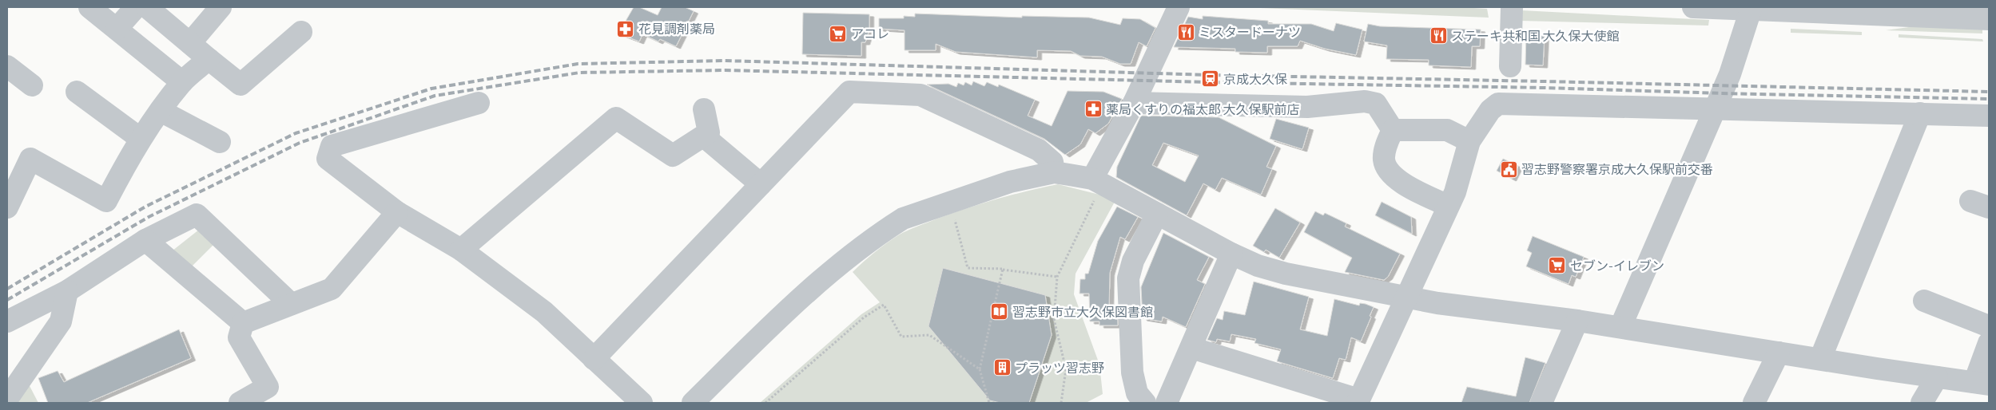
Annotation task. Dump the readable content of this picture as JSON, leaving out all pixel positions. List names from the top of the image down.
{
  "places": {
    "pharmacy": ["花見調剤薬局", "薬局くすりの福太郎 大久保駅前店"],
    "restaurant": ["ミスタードーナツ", "ステーキ共和国 大久保大使館"],
    "supermarket": ["アコレ", "セブン-イレブン"],
    "station": ["京成大久保"],
    "public building": ["習志野警察署京成大久保駅前交番"],
    "library": ["習志野市立大久保図書館"],
    "building": ["プラッツ習志野"]
  }
}
